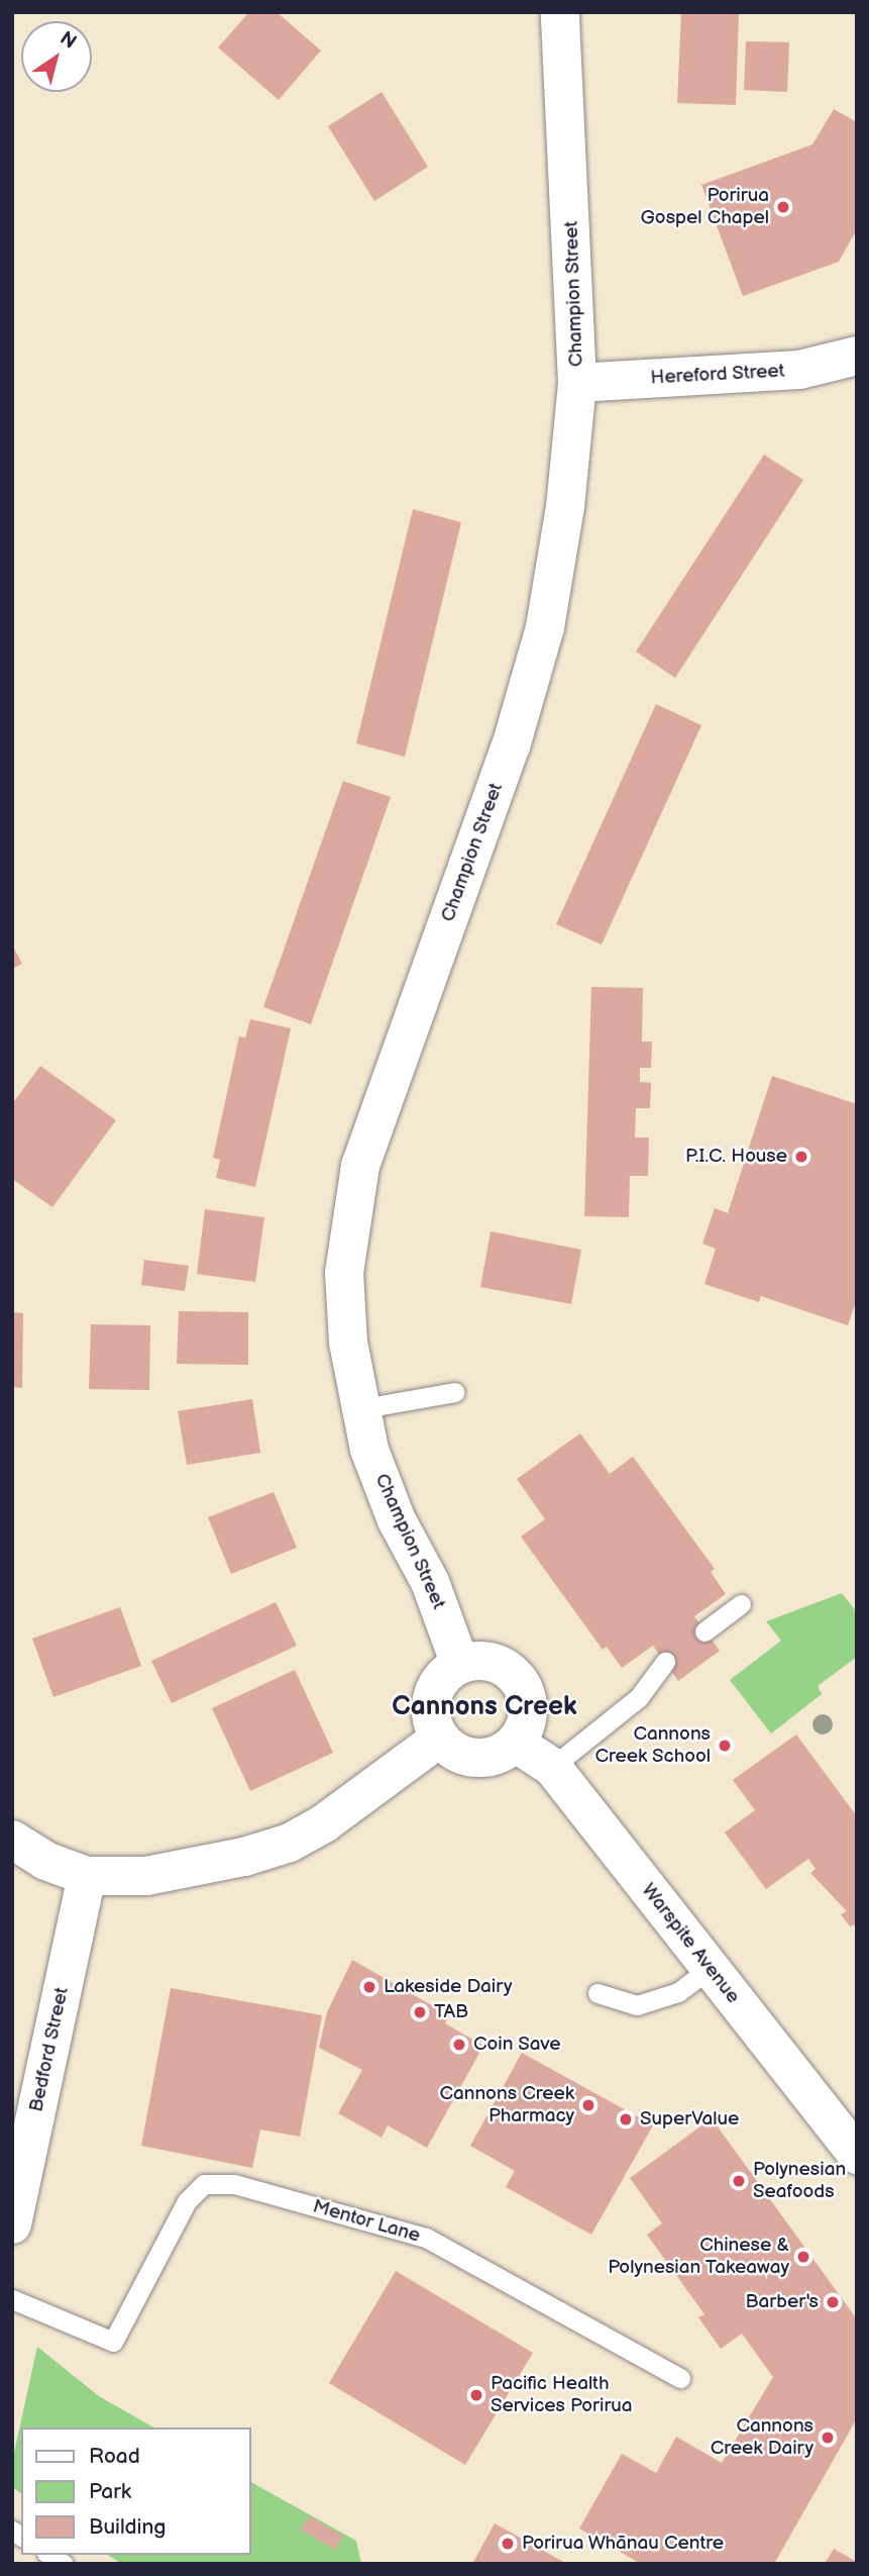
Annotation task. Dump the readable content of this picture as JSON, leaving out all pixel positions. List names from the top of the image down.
{
  "streets": {
    "main road": [
      "Champion Street",
      "Hereford Street",
      "Warspite Avenue",
      "Bedford Street"
    ],
    "lane": ["Mentor Lane"]
  },
  "crossings": [
    ["Champion Street", "Hereford Street"],
    ["Champion Street", "Warspite Avenue"]
  ],
  "districts": ["Cannons Creek"],
  "places": [
    "Porirua Gospel Chapel",
    "P.I.C. House",
    "Cannons Creek School",
    "Lakeside Dairy",
    "TAB",
    "Coin Save",
    "Cannons Creek Pharmacy",
    "SuperValue",
    "Polynesian Seafoods",
    "Chinese & Polynesian Takeaway",
    "Barber's",
    "Pacific Health Services Porirua",
    "Cannons Creek Dairy",
    "Porirua Whānau Centre"
  ],
  "legend": ["Road", "Park", "Building"],
  "north": "top right"
}
